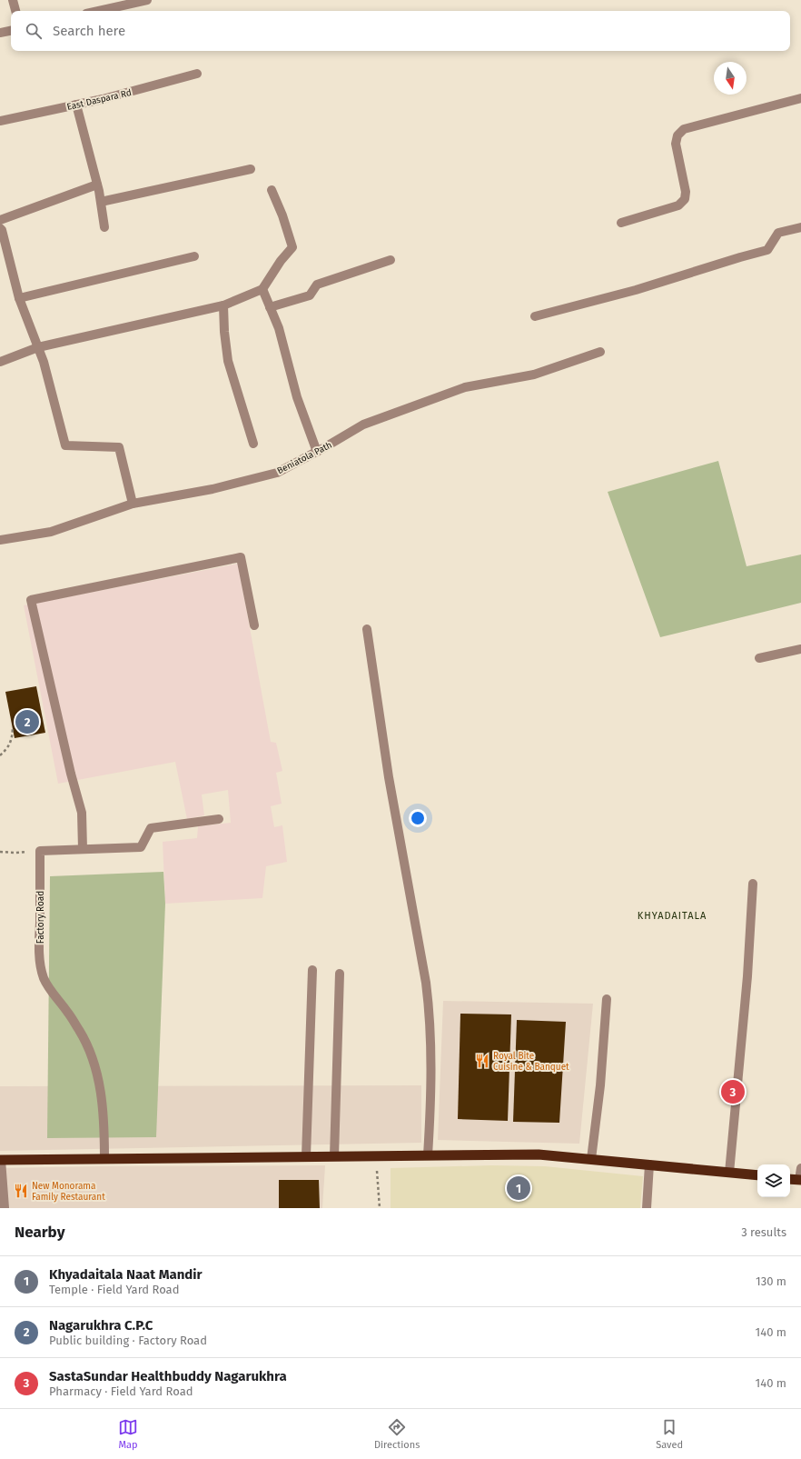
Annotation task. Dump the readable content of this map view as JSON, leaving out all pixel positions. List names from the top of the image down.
{
  "streets": {
    "street": ["East Daspara Rd", "Beniatola Path", "Factory Road"]
  },
  "districts": ["KHYADAITALA"],
  "places": {
    "restaurant": ["Royal Bite Cuisine & Banquet", "New Monorama Family Restaurant"]
  },
  "north": "bottom",
  "page": {
    "search": "Search here",
    "pins": ["2", "3", "1"],
    "heading": ["Nearby", "3 results"],
    "list": [
      {
        "mark": "1",
        "name": "Khyadaitala Naat Mandir",
        "note": "Temple · Field Yard Road",
        "value": "130 m"
      },
      {
        "mark": "2",
        "name": "Nagarukhra C.P.C",
        "note": "Public building · Factory Road",
        "value": "140 m"
      },
      {
        "mark": "3",
        "name": "SastaSundar Healthbuddy Nagarukhra",
        "note": "Pharmacy · Field Yard Road",
        "value": "140 m"
      }
    ],
    "nav": ["Map", "Directions", "Saved"]
  }
}
